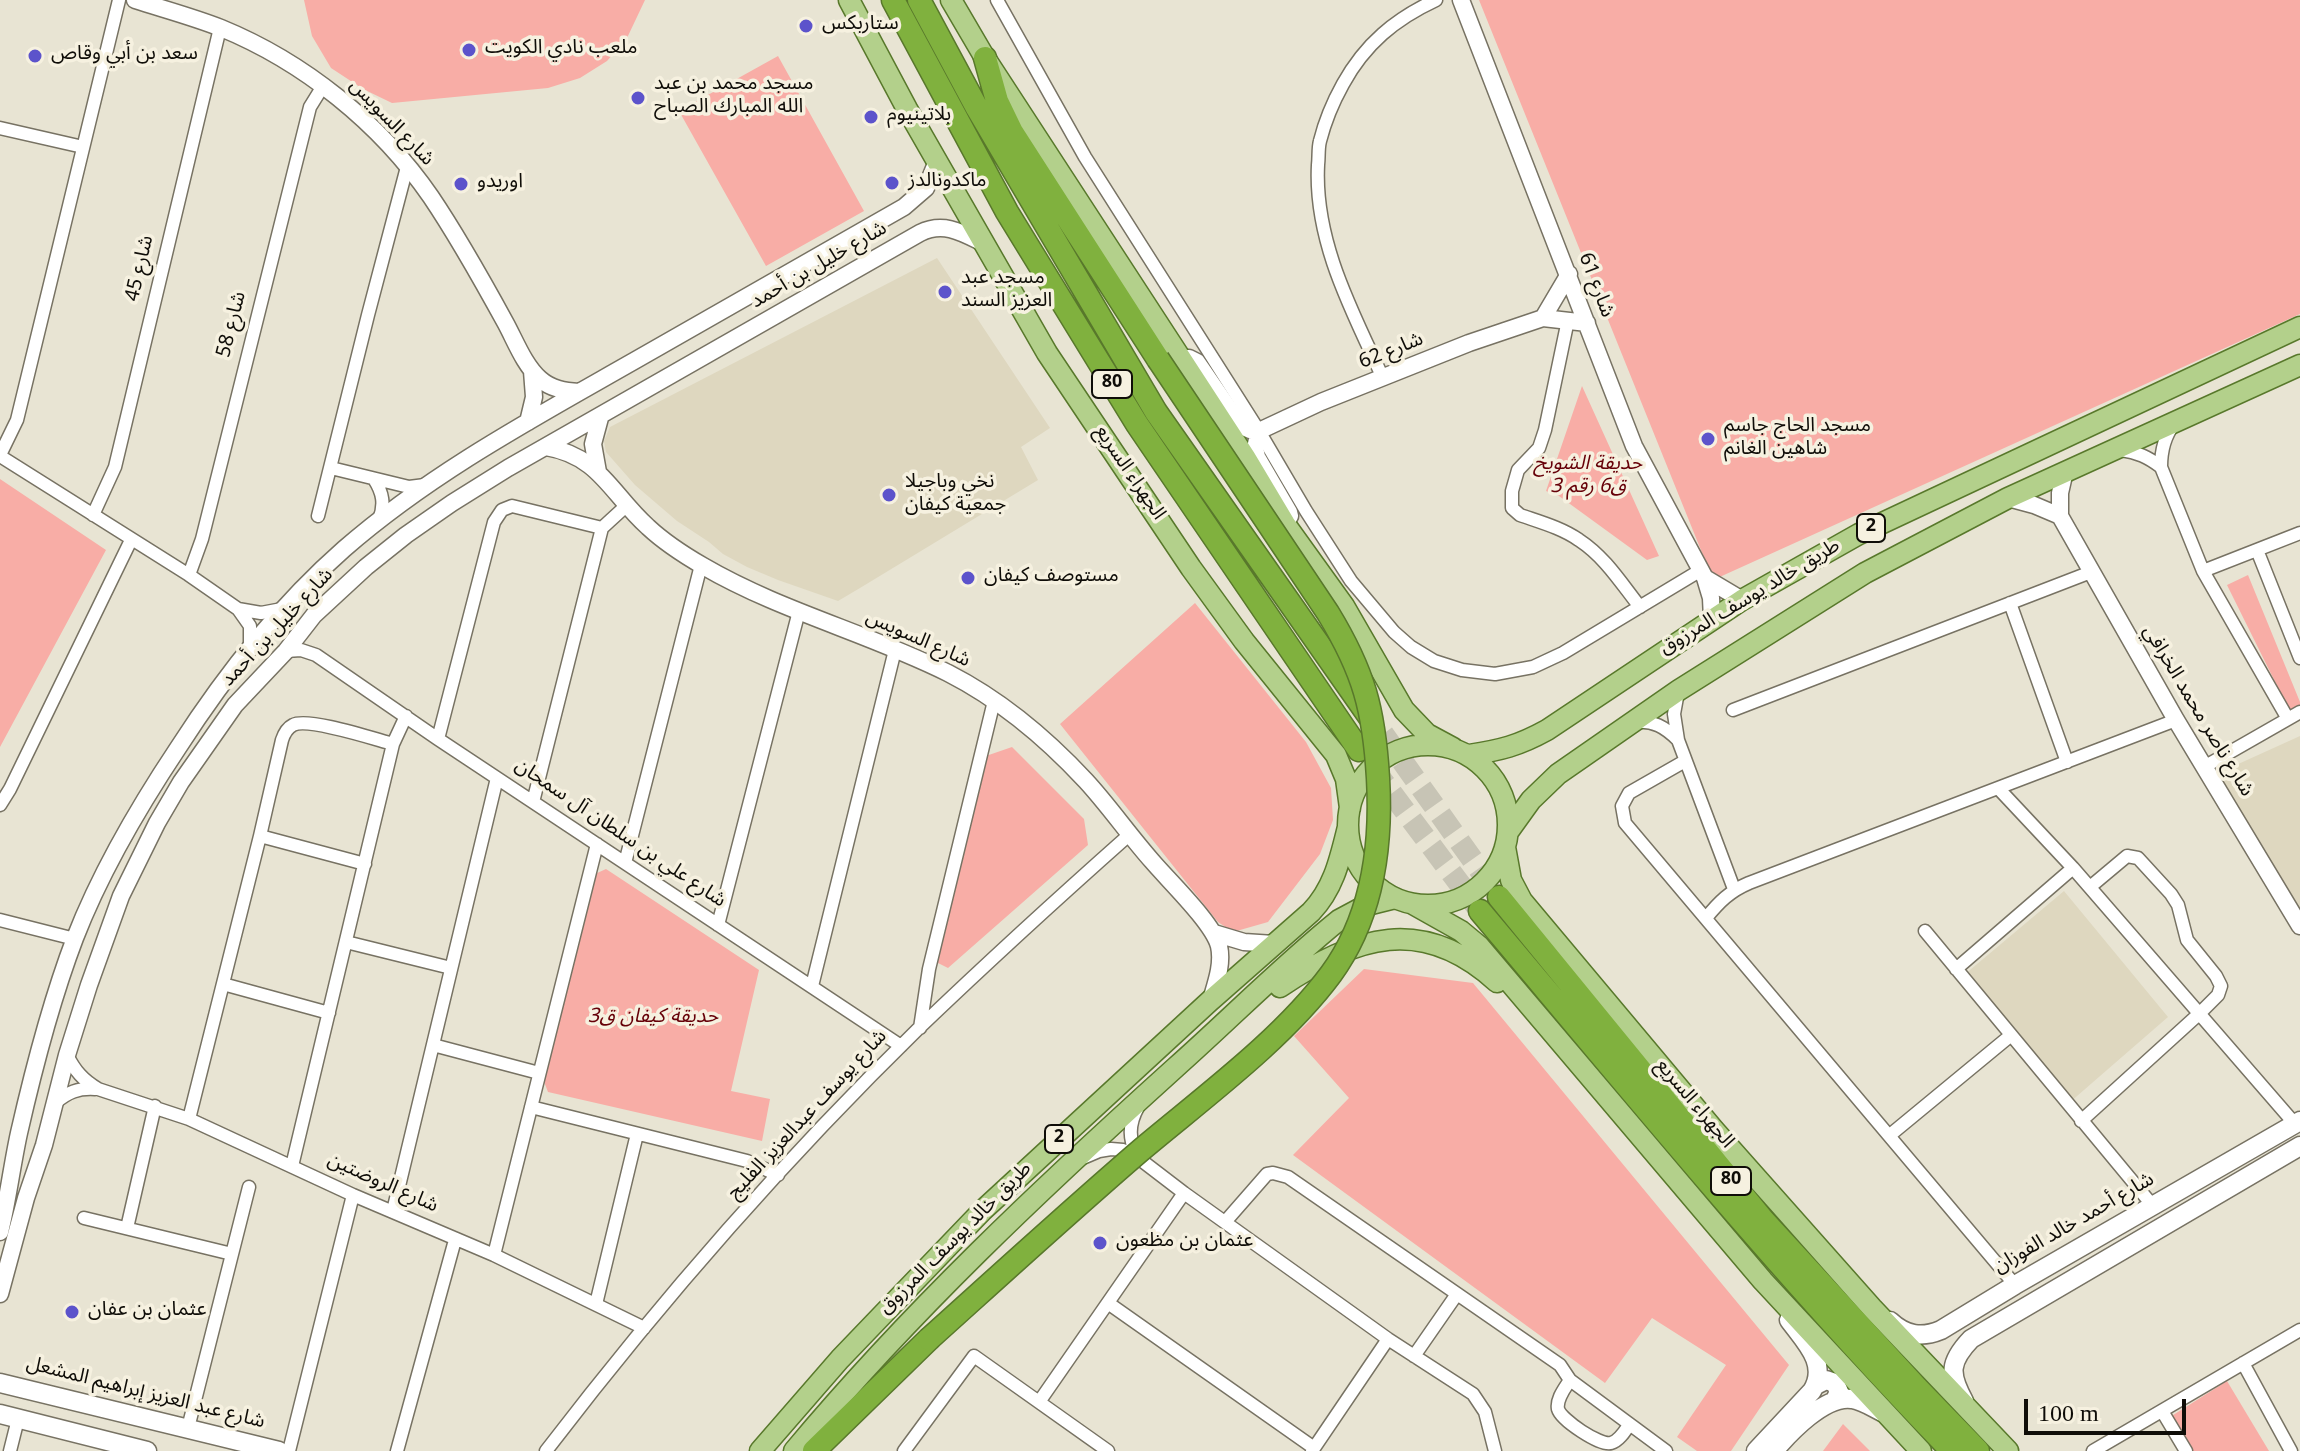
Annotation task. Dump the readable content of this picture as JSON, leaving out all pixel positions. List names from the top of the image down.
{
  "streets": {
    "highway": ["80", "الجهراء السريع"],
    "main road": [
      "2",
      "طريق خالد يوسف المرزوق",
      "شارع أحمد خالد الفوزان",
      "شارع عبد العزيز إبراهيم المشعل"
    ],
    "street": [
      "شارع السويس",
      "شارع خليل بن أحمد",
      "شارع 45",
      "شارع 61",
      "شارع 58",
      "شارع 62",
      "شارع ناصر محمد الخرافي",
      "شارع علي بن سلطان آل سمحان",
      "شارع يوسف عبدالعزيز الفليج",
      "شارع الروضتين"
    ]
  },
  "crossings": [
    ["شارع السويس", "شارع خليل بن أحمد"],
    ["شارع السويس", "شارع 45"],
    ["شارع السويس", "شارع 58"],
    ["شارع السويس", "شارع يوسف عبدالعزيز الفليج"],
    ["شارع خليل بن أحمد", "الجهراء السريع"],
    ["شارع خليل بن أحمد", "شارع علي بن سلطان آل سمحان"],
    ["شارع خليل بن أحمد", "شارع الروضتين"],
    ["شارع 61", "شارع 62"],
    ["شارع 61", "طريق خالد يوسف المرزوق"],
    ["الجهراء السريع", "طريق خالد يوسف المرزوق"],
    ["الجهراء السريع", "شارع أحمد خالد الفوزان"],
    ["شارع علي بن سلطان آل سمحان", "شارع يوسف عبدالعزيز الفليج"],
    ["شارع يوسف عبدالعزيز الفليج", "شارع الروضتين"]
  ],
  "parks": ["حديقة الشويخ ق6 رقم 3", "حديقة كيفان ق3"],
  "places": [
    "ستاربكس",
    "ملعب نادي الكويت",
    "سعد بن أبي وقاص",
    "مسجد محمد بن عبد الله المبارك الصباح",
    "بلاتينيوم",
    "ماكدونالدز",
    "اوريدو",
    "مسجد عبد العزيز السند",
    "مسجد الحاج جاسم شاهين الغانم",
    "نخي وباجيلا جمعية كيفان",
    "مستوصف كيفان",
    "عثمان بن مظعون",
    "عثمان بن عفان"
  ],
  "scale_bar": "100 m"
}
